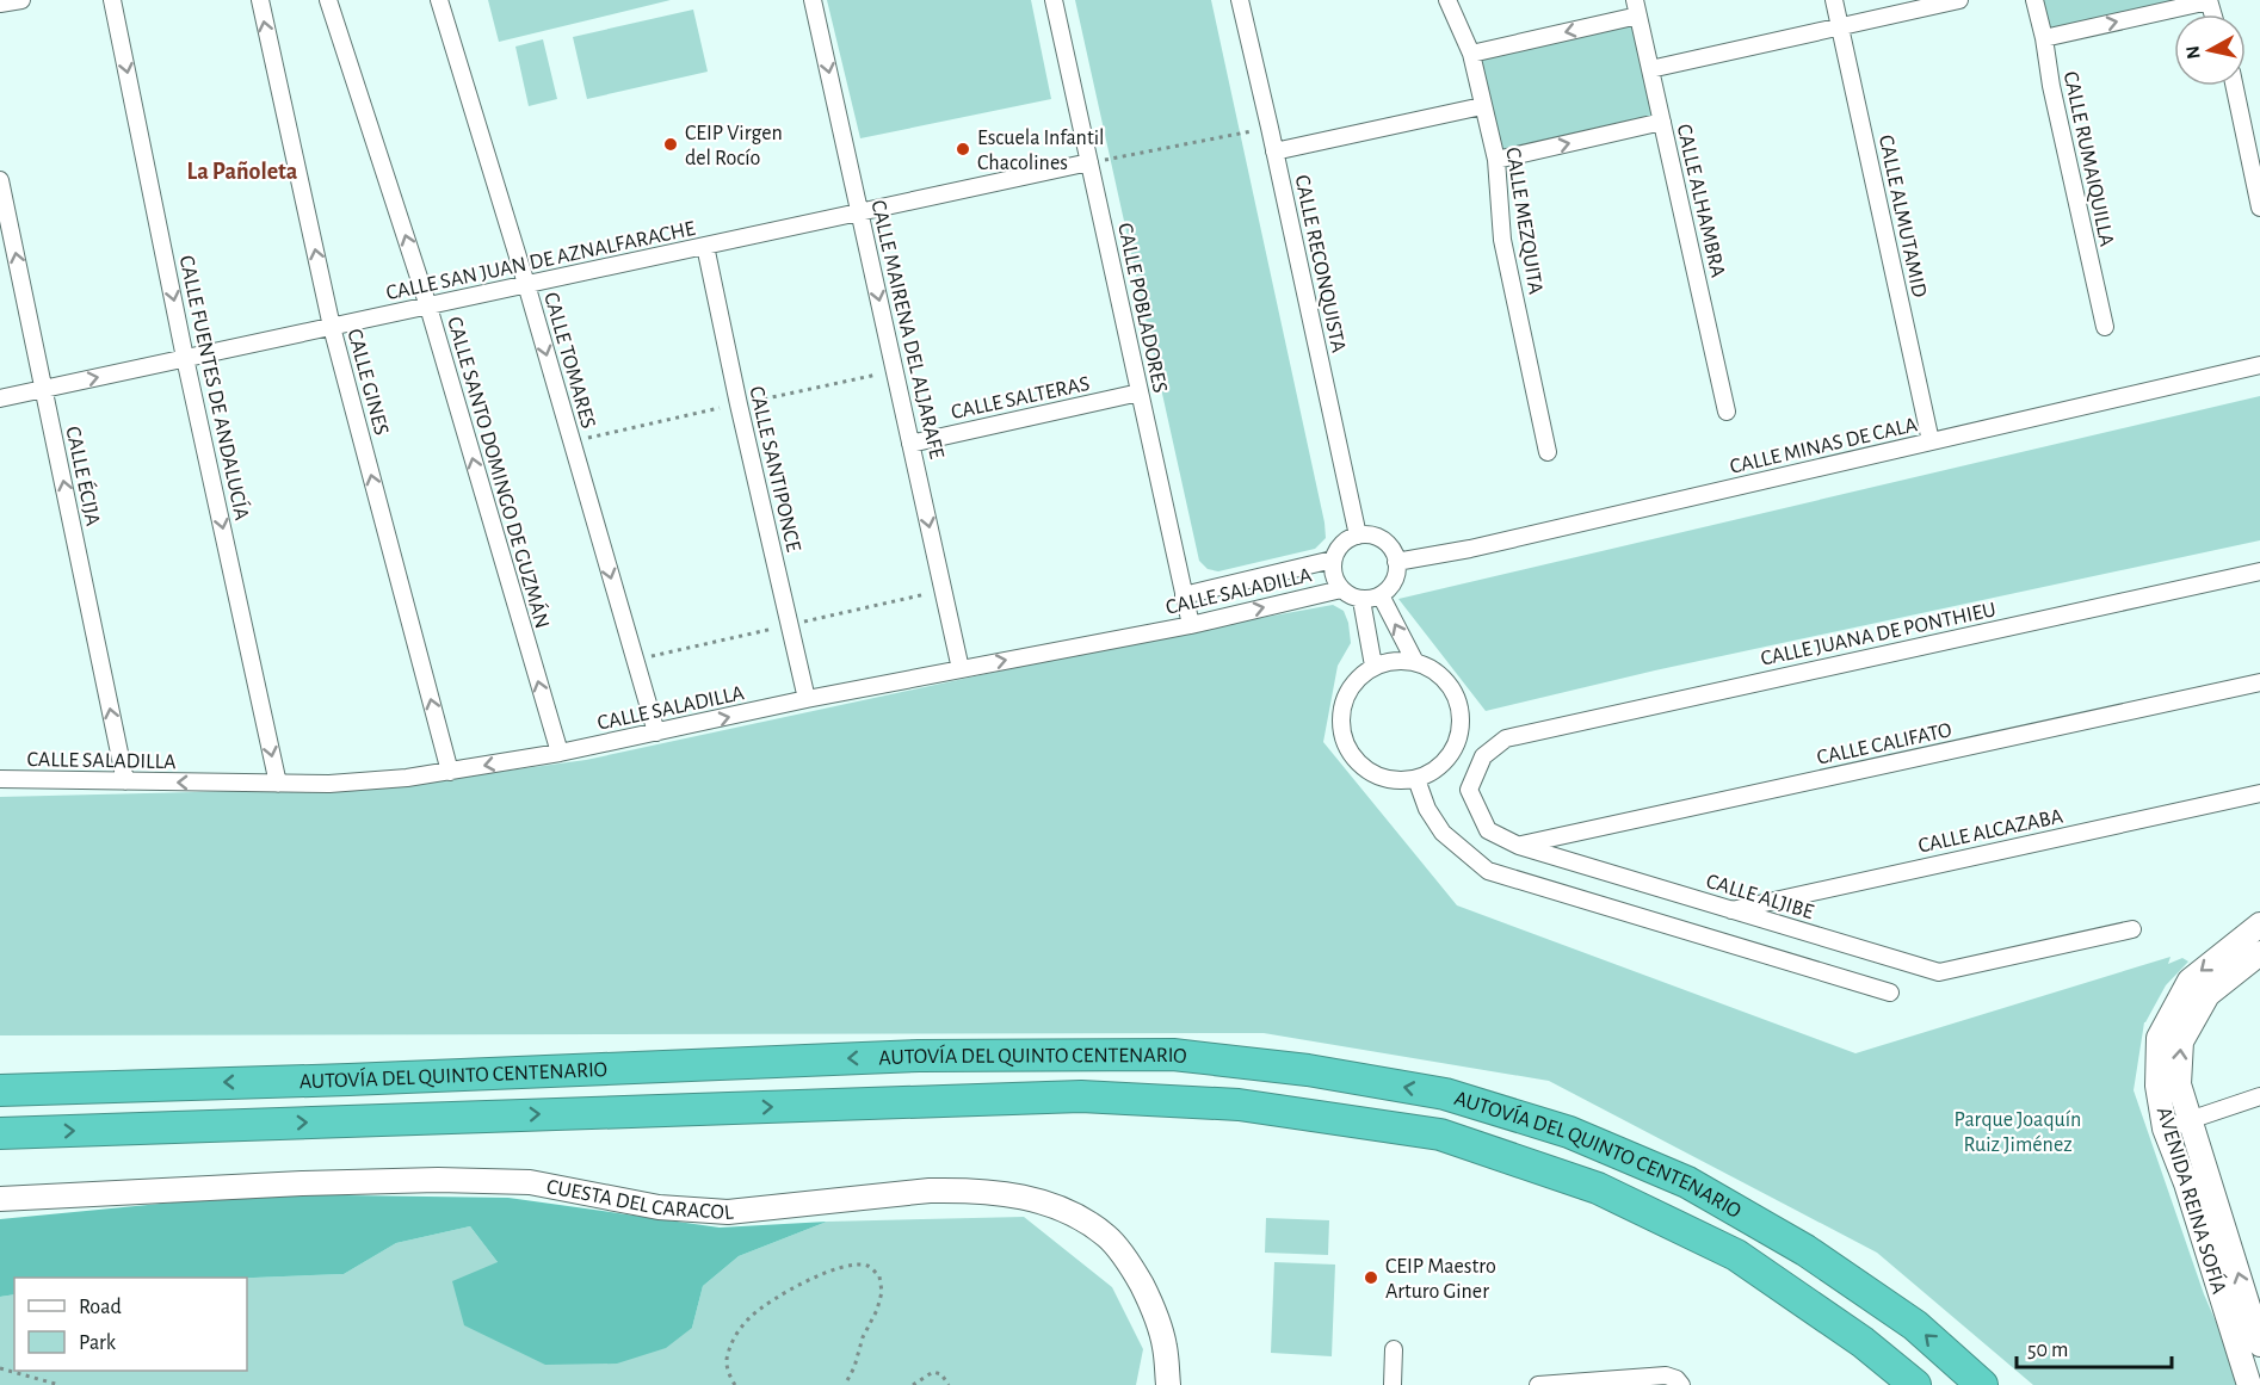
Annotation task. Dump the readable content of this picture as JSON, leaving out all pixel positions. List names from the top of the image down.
{
  "streets": {
    "highway": ["AUTOVÍA DEL QUINTO CENTENARIO"],
    "main road": ["CUESTA DEL CARACOL", "AVENIDA REINA SOFÍA"],
    "street": [
      "CALLE RUMAIQUILLA",
      "CALLE ALHAMBRA",
      "CALLE ALMUTAMID",
      "CALLE MEZQUITA",
      "CALLE SAN JUAN DE AZNALFARACHE",
      "CALLE RECONQUISTA",
      "CALLE POBLADORES",
      "CALLE MAIRENA DEL ALJARAFE",
      "CALLE TOMARES",
      "CALLE GINES",
      "CALLE FUENTES DE ANDALUCÍA",
      "CALLE SALTERAS",
      "CALLE MINAS DE CALA",
      "CALLE SANTIPONCE",
      "CALLE SANTO DOMINGO DE GUZMÁN",
      "CALLE ÉCIJA",
      "CALLE SALADILLA",
      "CALLE JUANA DE PONTHIEU",
      "CALLE CALIFATO",
      "CALLE ALCAZABA",
      "CALLE ALJIBE"
    ]
  },
  "crossings": [
    ["CALLE ALMUTAMID", "CALLE MINAS DE CALA"],
    ["CALLE SAN JUAN DE AZNALFARACHE", "CALLE POBLADORES"],
    ["CALLE SAN JUAN DE AZNALFARACHE", "CALLE MAIRENA DEL ALJARAFE"],
    ["CALLE SAN JUAN DE AZNALFARACHE", "CALLE TOMARES"],
    ["CALLE SAN JUAN DE AZNALFARACHE", "CALLE GINES"],
    ["CALLE SAN JUAN DE AZNALFARACHE", "CALLE FUENTES DE ANDALUCÍA"],
    ["CALLE SAN JUAN DE AZNALFARACHE", "CALLE SANTIPONCE"],
    ["CALLE SAN JUAN DE AZNALFARACHE", "CALLE SANTO DOMINGO DE GUZMÁN"],
    ["CALLE SAN JUAN DE AZNALFARACHE", "CALLE ÉCIJA"],
    ["CALLE RECONQUISTA", "CALLE MINAS DE CALA"],
    ["CALLE RECONQUISTA", "CALLE SALADILLA"],
    ["CALLE POBLADORES", "CALLE SALTERAS"],
    ["CALLE POBLADORES", "CALLE SALADILLA"],
    ["CALLE MAIRENA DEL ALJARAFE", "CALLE SALTERAS"],
    ["CALLE MAIRENA DEL ALJARAFE", "CALLE SALADILLA"],
    ["CALLE TOMARES", "CALLE SALADILLA"],
    ["CALLE GINES", "CALLE SALADILLA"],
    ["CALLE FUENTES DE ANDALUCÍA", "CALLE SALADILLA"],
    ["CALLE MINAS DE CALA", "CALLE SALADILLA"],
    ["CALLE SANTIPONCE", "CALLE SALADILLA"],
    ["CALLE SANTO DOMINGO DE GUZMÁN", "CALLE SALADILLA"],
    ["CALLE ÉCIJA", "CALLE SALADILLA"],
    ["CALLE JUANA DE PONTHIEU", "CALLE ALJIBE"],
    ["CALLE CALIFATO", "CALLE ALJIBE"],
    ["CALLE ALCAZABA", "CALLE ALJIBE"]
  ],
  "one_way": [
    "CALLE MAIRENA DEL ALJARAFE",
    "CALLE TOMARES",
    "CALLE GINES",
    "CALLE FUENTES DE ANDALUCÍA",
    "CALLE SANTO DOMINGO DE GUZMÁN",
    "CALLE ÉCIJA"
  ],
  "districts": ["La Pañoleta"],
  "parks": ["Parque Joaquín Ruiz Jiménez"],
  "places": ["CEIP Virgen del Rocío", "Escuela Infantil Chacolines", "CEIP Maestro Arturo Giner"],
  "legend": ["Road", "Park"],
  "scale_bar": "50 m",
  "north": "left"
}
